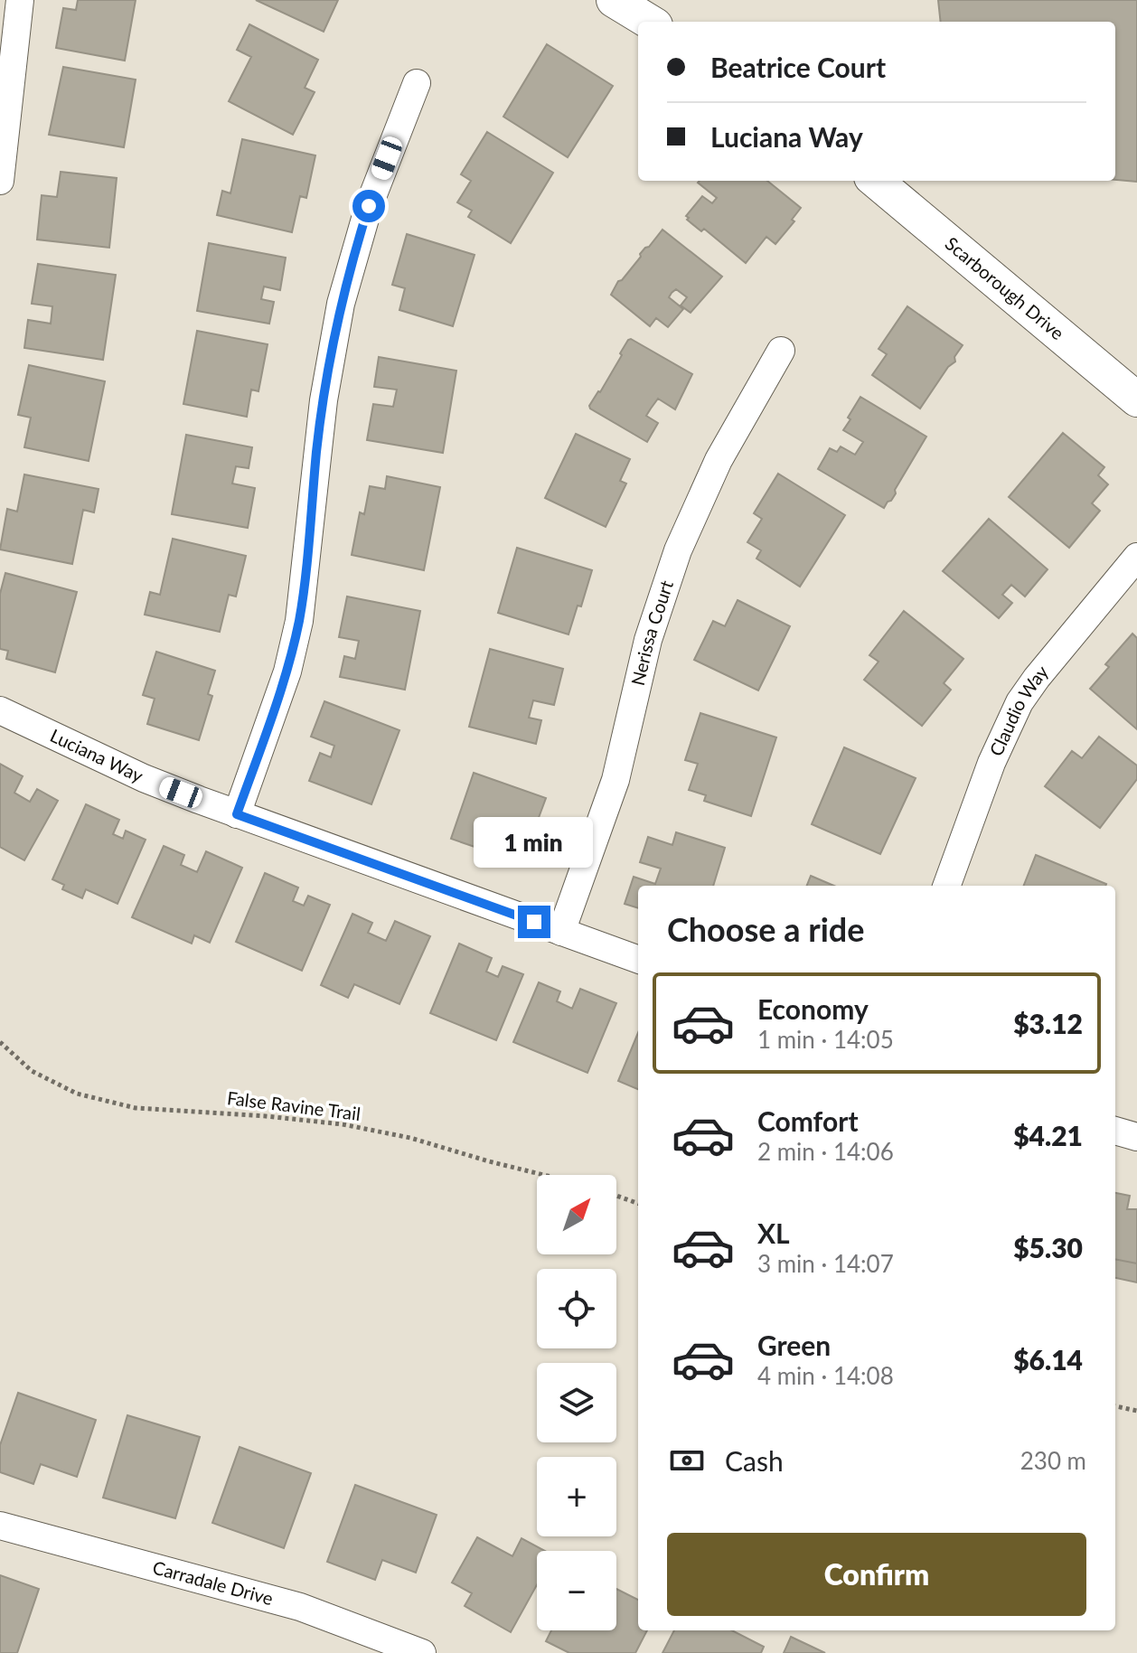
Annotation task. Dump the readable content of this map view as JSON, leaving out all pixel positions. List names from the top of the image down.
{
  "streets": {
    "street": [
      "Scarborough Drive",
      "Nerissa Court",
      "Claudio Way",
      "Luciana Way",
      "Carradale Drive"
    ],
    "path": ["False Ravine Trail"]
  },
  "crossings": [
    ["Nerissa Court", "Luciana Way"]
  ],
  "north": "top right",
  "page": {
    "banner": ["Beatrice Court", "Luciana Way"],
    "bubble": "1 min",
    "heading": "Choose a ride",
    "list": [
      {
        "name": "Economy",
        "note": "1 min · 14:05",
        "value": "$3.12"
      },
      {
        "name": "Comfort",
        "note": "2 min · 14:06",
        "value": "$4.21"
      },
      {
        "name": "XL",
        "note": "3 min · 14:07",
        "value": "$5.30"
      },
      {
        "name": "Green",
        "note": "4 min · 14:08",
        "value": "$6.14"
      }
    ],
    "map_buttons": ["+", "−"],
    "pay": ["Cash", "230 m"],
    "buttons": "Confirm"
  }
}
